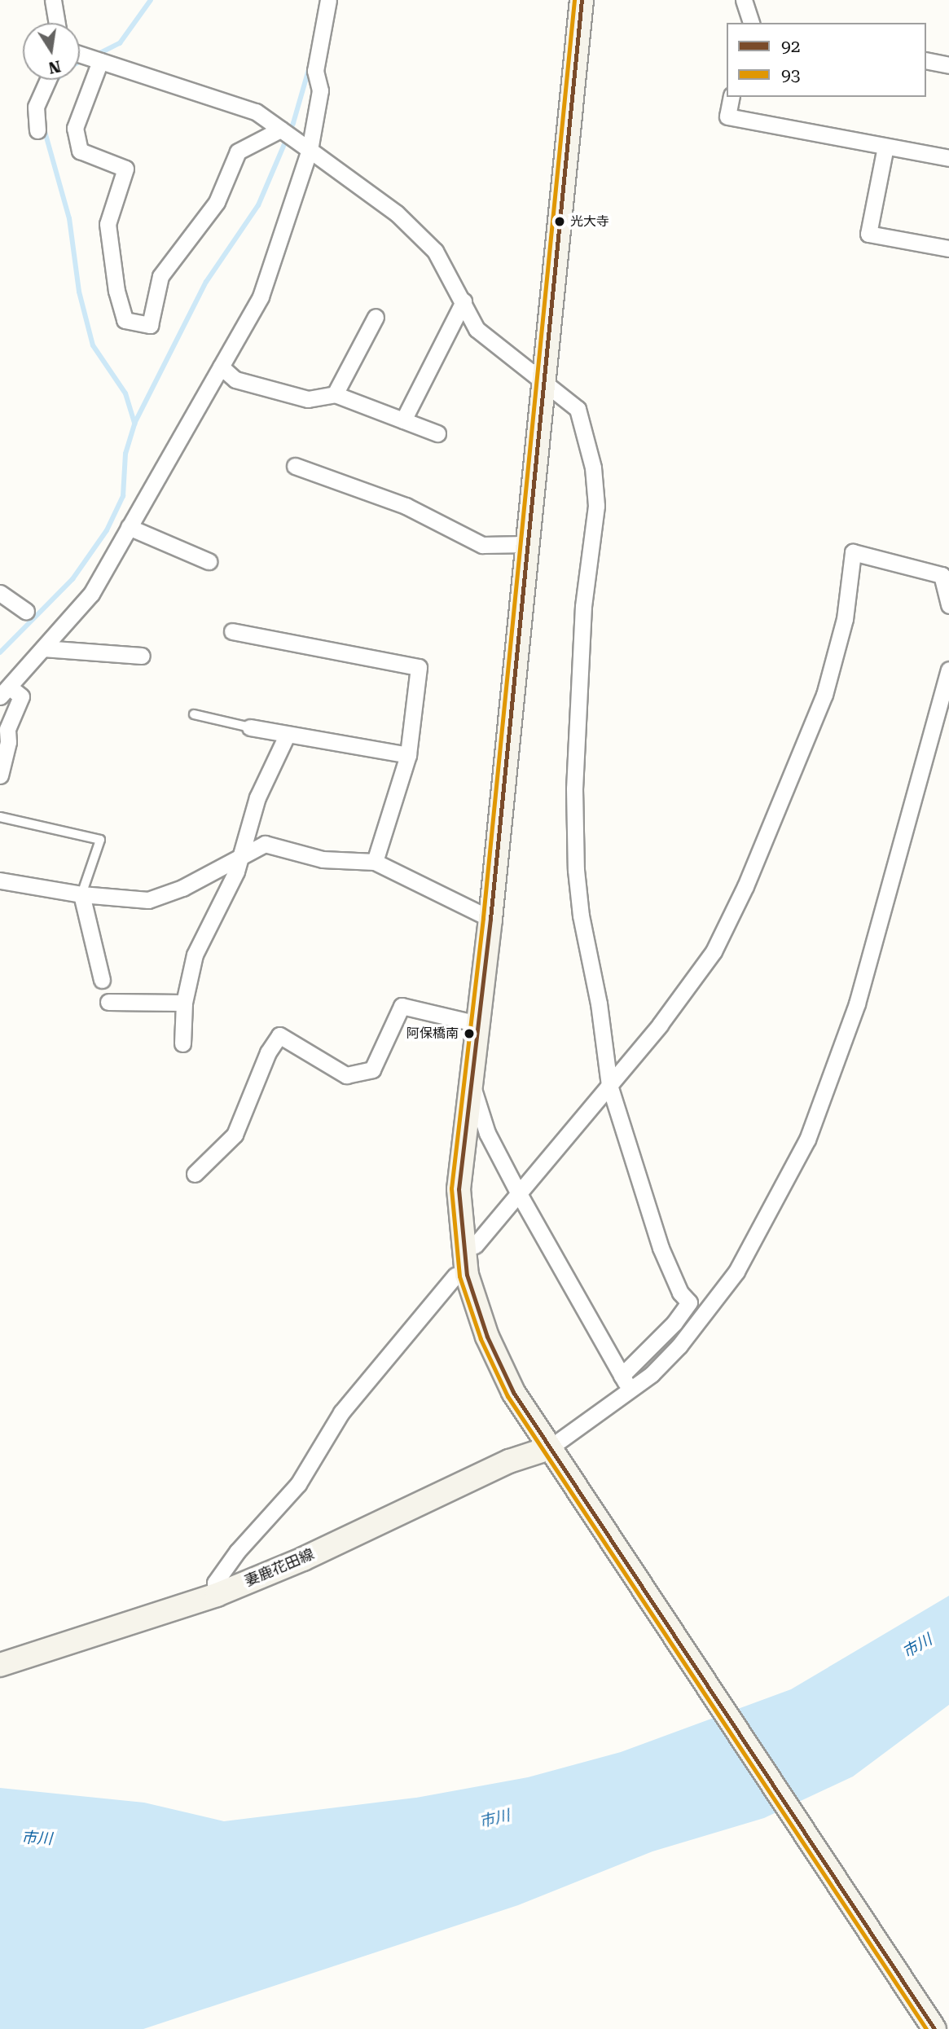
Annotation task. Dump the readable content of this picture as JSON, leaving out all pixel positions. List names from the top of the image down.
{
  "streets": {
    "main road": ["妻鹿花田線"]
  },
  "water": ["市川"],
  "places": ["光大寺", "阿保橋南"],
  "lines": ["transit line 92", "transit line 93"],
  "legend": ["92", "93"],
  "north": "bottom"
}
